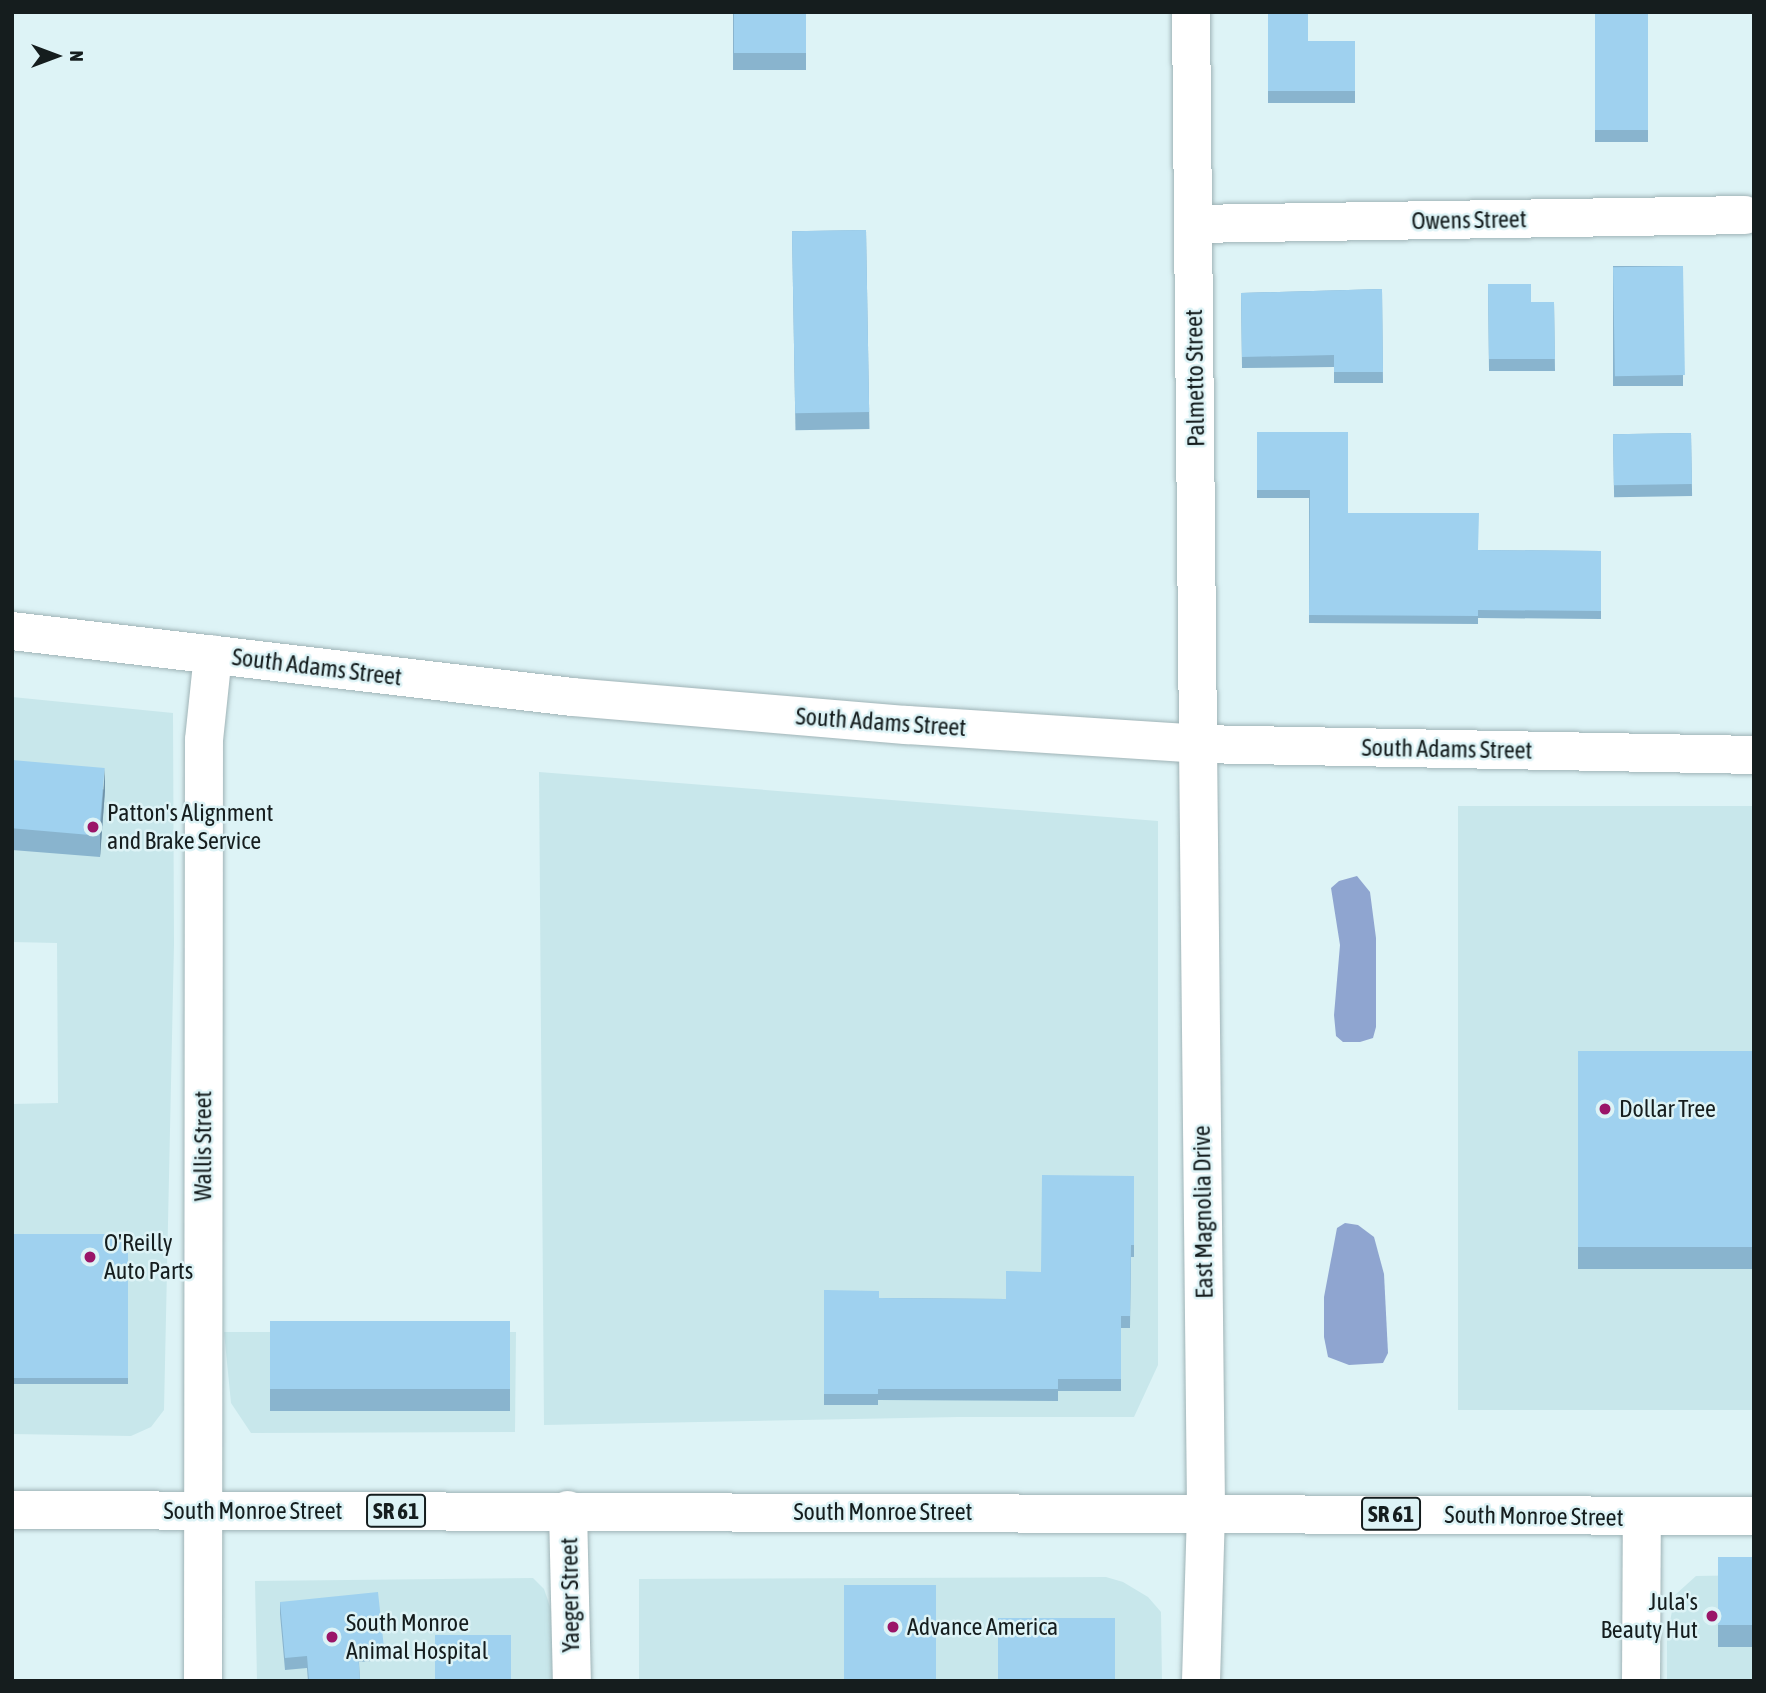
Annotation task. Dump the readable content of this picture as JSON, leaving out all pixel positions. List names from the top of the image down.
{
  "streets": {
    "main road": [
      "Owens Street",
      "Palmetto Street",
      "South Adams Street",
      "Wallis Street",
      "East Magnolia Drive",
      "South Monroe Street",
      "SR 61",
      "Yaeger Street"
    ]
  },
  "crossings": [
    ["Owens Street", "Palmetto Street"],
    ["Palmetto Street", "South Adams Street"],
    ["Palmetto Street", "East Magnolia Drive"],
    ["South Adams Street", "Wallis Street"],
    ["South Adams Street", "East Magnolia Drive"],
    ["Wallis Street", "South Monroe Street"],
    ["East Magnolia Drive", "South Monroe Street"],
    ["South Monroe Street", "Yaeger Street"]
  ],
  "places": [
    "Patton's Alignment and Brake Service",
    "Dollar Tree",
    "O'Reilly Auto Parts",
    "Jula's Beauty Hut",
    "Advance America",
    "South Monroe Animal Hospital"
  ],
  "north": "right"
}
